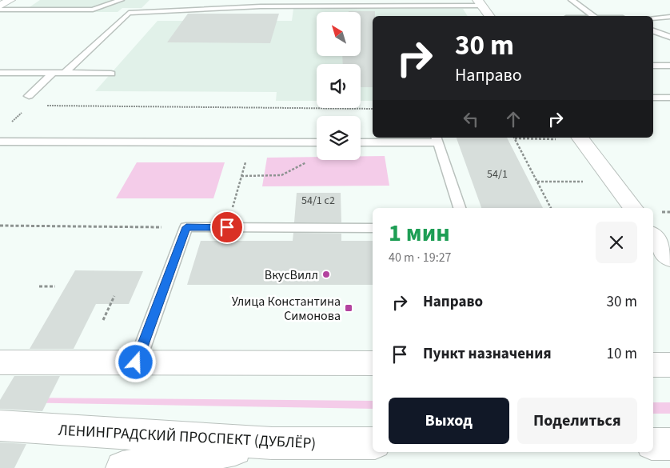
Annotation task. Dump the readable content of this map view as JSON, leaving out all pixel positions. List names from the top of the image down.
{
  "streets": {
    "main road": ["ЛЕНИНГРАДСКИЙ ПРОСПЕКТ (ДУБЛЁР)"]
  },
  "places": {
    "other": ["ВкусВилл"],
    "transit": ["Улица Константина Симонова"]
  },
  "house_numbers": ["54/1", "54/1 с2"],
  "north": "top left",
  "page": {
    "turn": ["30 m", "Направо"],
    "heading": ["1 мин", "40 m · 19:27"],
    "list": [
      {
        "name": "Направо",
        "value": "30 m"
      },
      {
        "name": "Пункт назначения",
        "value": "10 m"
      }
    ],
    "buttons": ["Выход", "Поделиться"]
  }
}
